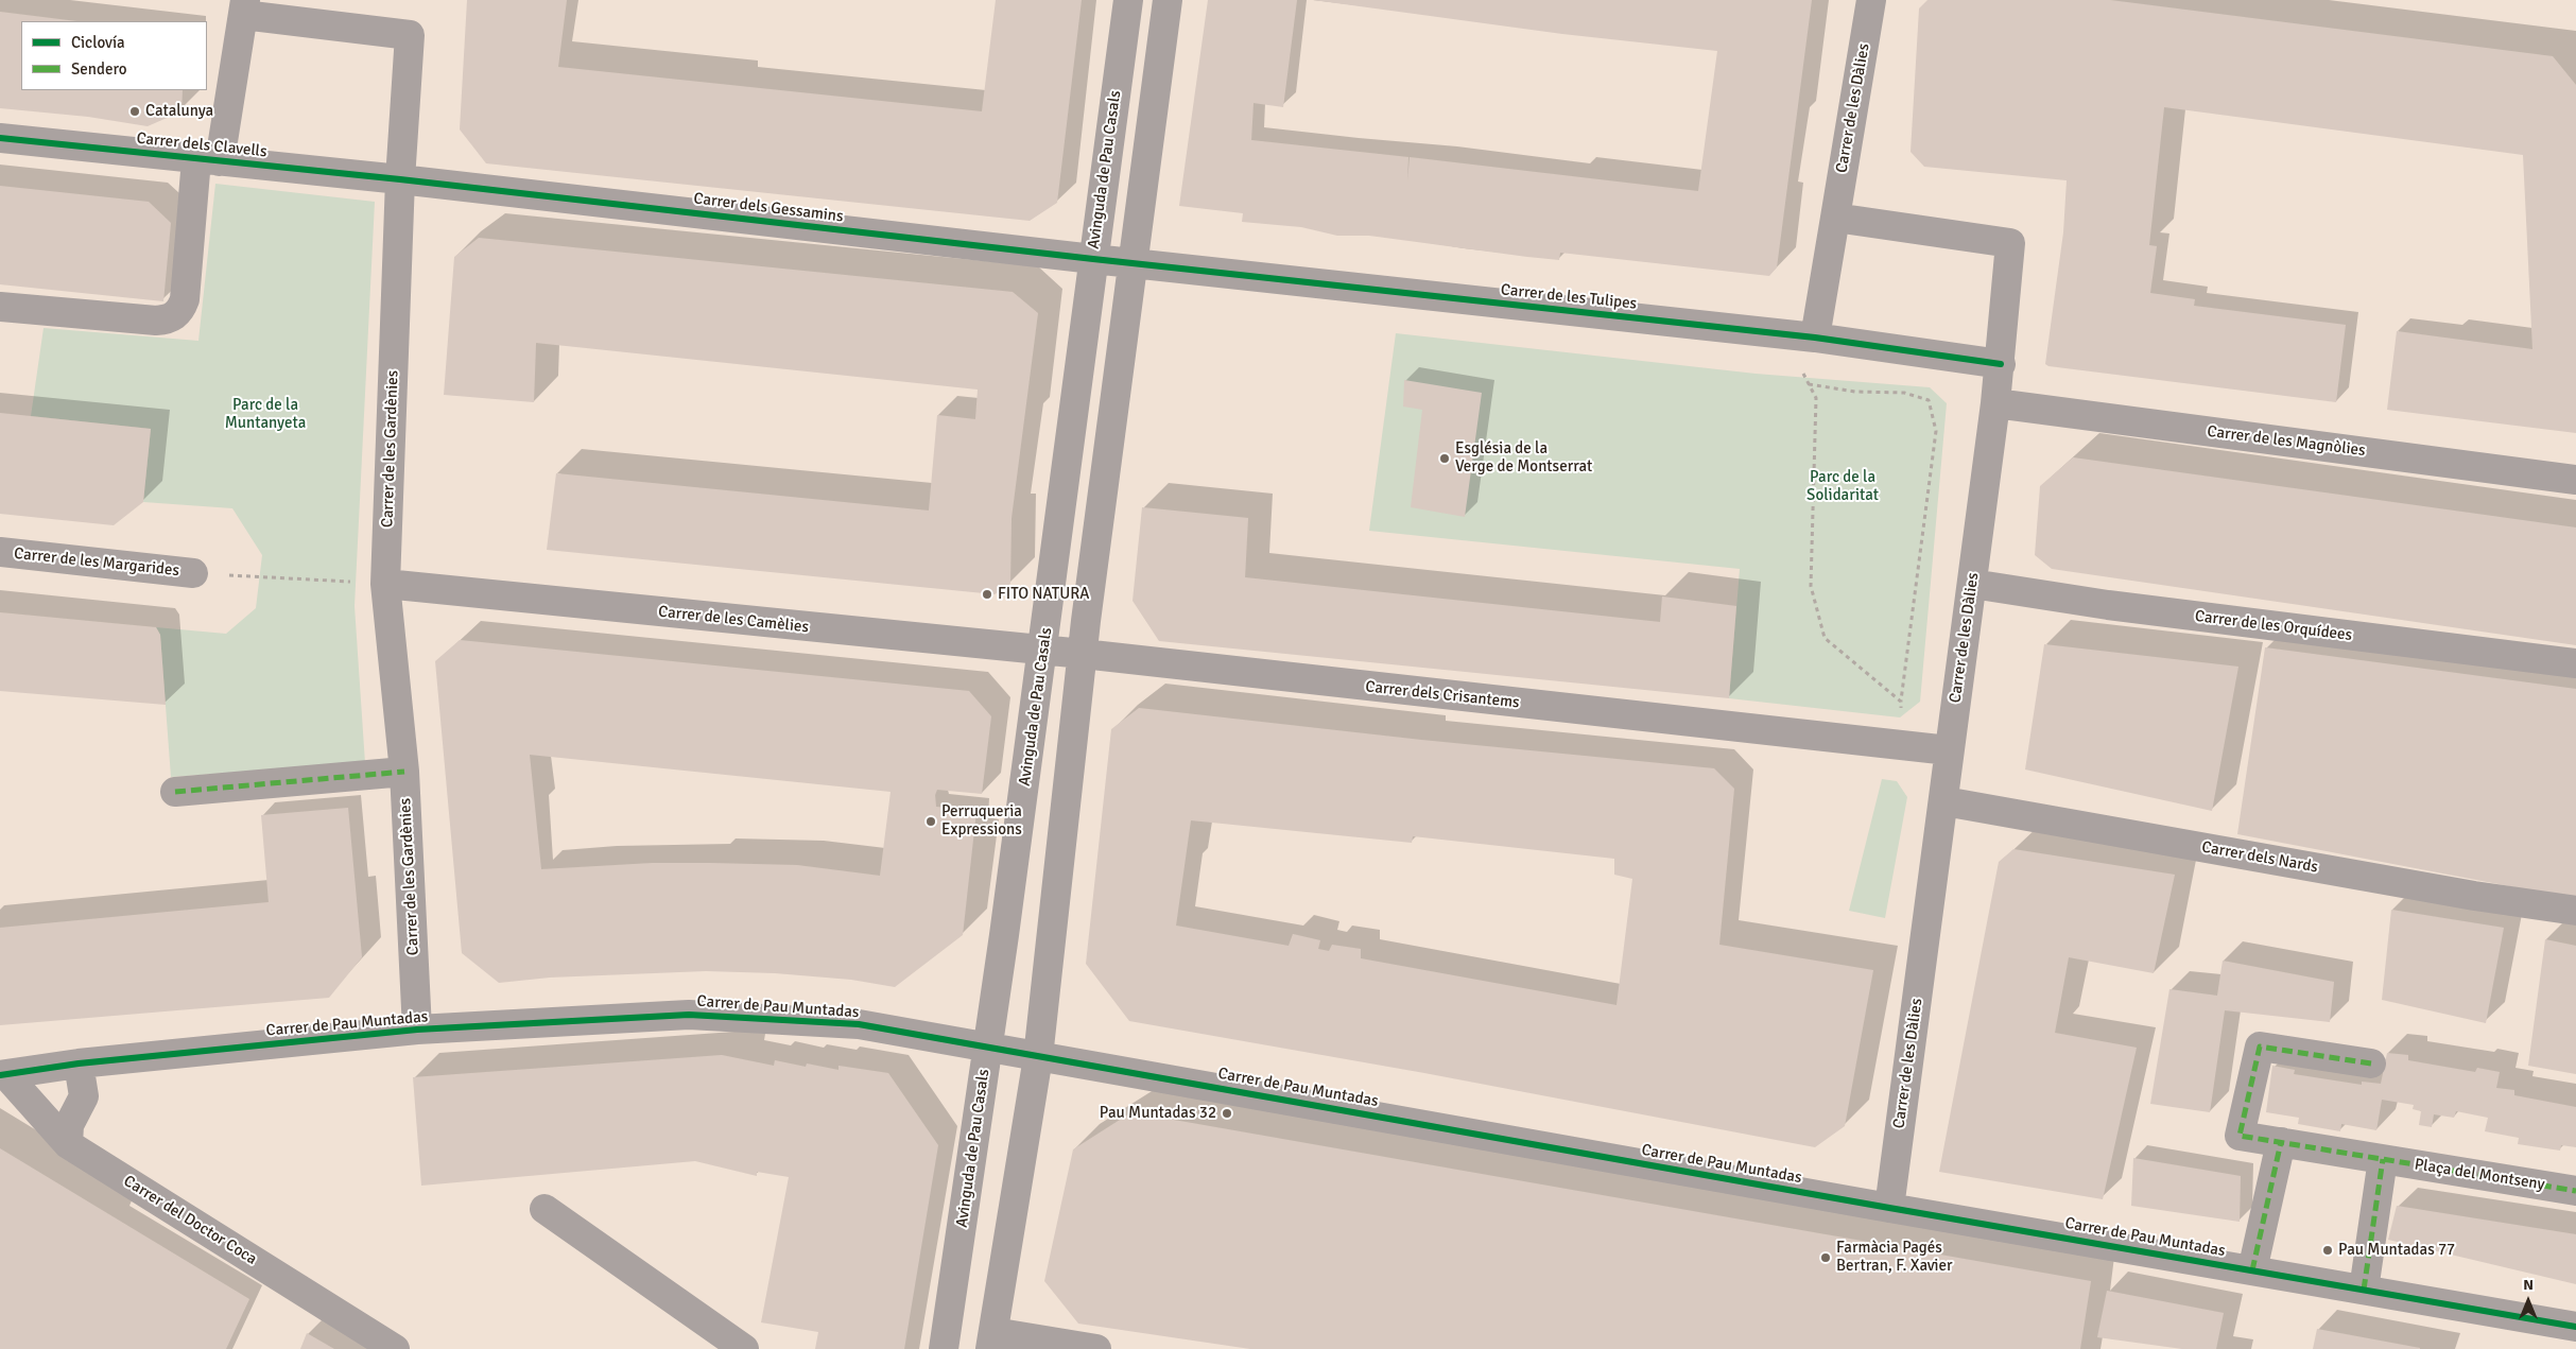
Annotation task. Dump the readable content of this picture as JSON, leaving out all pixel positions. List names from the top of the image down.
{
  "streets": {
    "street": [
      "Carrer de les Dàlies",
      "Carrer dels Clavells",
      "Avinguda de Pau Casals",
      "Carrer dels Gessamins",
      "Carrer de les Tulipes",
      "Carrer de les Magnòlies",
      "Carrer de les Gardènies",
      "Carrer de les Margarides",
      "Carrer de les Camèlies",
      "Carrer de les Orquídees",
      "Carrer dels Crisantems",
      "Carrer dels Nards",
      "Carrer de Pau Muntadas",
      "Plaça del Montseny",
      "Carrer del Doctor Coca"
    ]
  },
  "crossings": [
    ["Carrer de les Dàlies", "Carrer de les Tulipes"],
    ["Carrer de les Dàlies", "Carrer de les Magnòlies"],
    ["Carrer de les Dàlies", "Carrer de les Orquídees"],
    ["Carrer de les Dàlies", "Carrer dels Crisantems"],
    ["Carrer de les Dàlies", "Carrer dels Nards"],
    ["Carrer de les Dàlies", "Carrer de Pau Muntadas"],
    ["Carrer dels Clavells", "Carrer dels Gessamins"],
    ["Carrer dels Clavells", "Carrer de les Gardènies"],
    ["Avinguda de Pau Casals", "Carrer dels Gessamins"],
    ["Avinguda de Pau Casals", "Carrer de les Camèlies"],
    ["Avinguda de Pau Casals", "Carrer de Pau Muntadas"],
    ["Carrer dels Gessamins", "Carrer de les Tulipes"],
    ["Carrer dels Gessamins", "Carrer de les Gardènies"],
    ["Carrer de les Gardènies", "Carrer de les Camèlies"],
    ["Carrer de les Gardènies", "Carrer de Pau Muntadas"],
    ["Carrer de les Camèlies", "Carrer dels Crisantems"],
    ["Carrer de Pau Muntadas", "Carrer del Doctor Coca"]
  ],
  "parks": ["Parc de la Muntanyeta", "Parc de la Solidaritat"],
  "places": [
    "Catalunya",
    "Església de la Verge de Montserrat",
    "FITO NATURA",
    "Perruqueria Expressions",
    "Pau Muntadas 32",
    "Pau Muntadas 77",
    "Farmàcia Pagés Bertran, F. Xavier"
  ],
  "legend": ["Ciclovía", "Sendero"],
  "north": "top"
}
